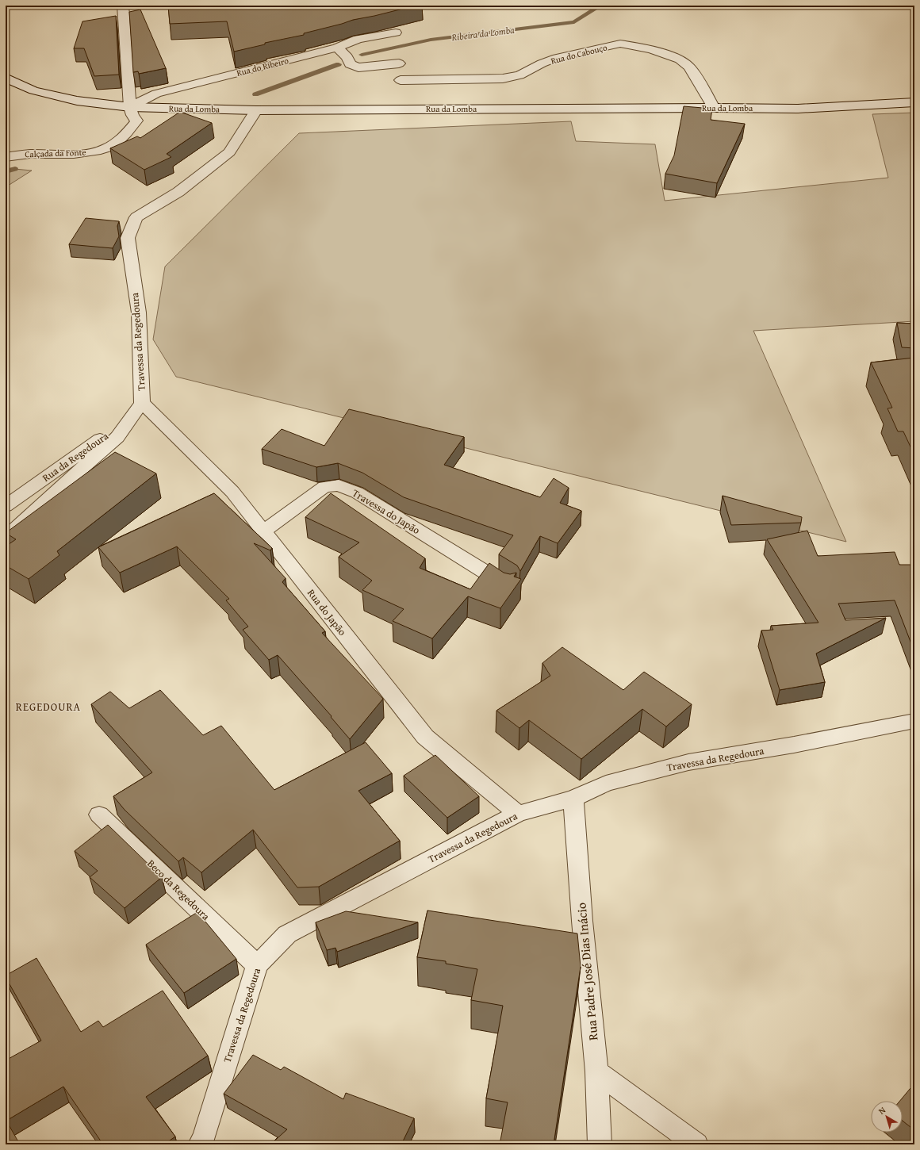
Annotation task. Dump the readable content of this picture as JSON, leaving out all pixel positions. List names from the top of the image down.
{
  "streets": {
    "street": [
      "Rua do Cabouço",
      "Rua do Ribeiro",
      "Rua da Lomba",
      "Calçada da Fonte",
      "Travessa da Regedoura",
      "Rua da Regedoura",
      "Travessa do Japão",
      "Rua do Japão",
      "Beco da Regedoura",
      "Rua Padre José Dias Inácio"
    ]
  },
  "crossings": [
    ["Rua do Cabouço", "Rua da Lomba"],
    ["Rua do Ribeiro", "Rua da Lomba"],
    ["Rua do Ribeiro", "Calçada da Fonte"],
    ["Rua da Lomba", "Calçada da Fonte"],
    ["Rua da Lomba", "Travessa da Regedoura"],
    ["Travessa da Regedoura", "Rua da Regedoura"],
    ["Travessa da Regedoura", "Rua do Japão"],
    ["Travessa da Regedoura", "Beco da Regedoura"],
    ["Travessa da Regedoura", "Rua Padre José Dias Inácio"],
    ["Rua da Regedoura", "Rua do Japão"],
    ["Travessa do Japão", "Rua do Japão"]
  ],
  "districts": ["REGEDOURA"],
  "water": ["Ribeira da Lomba"],
  "north": "top left"
}
